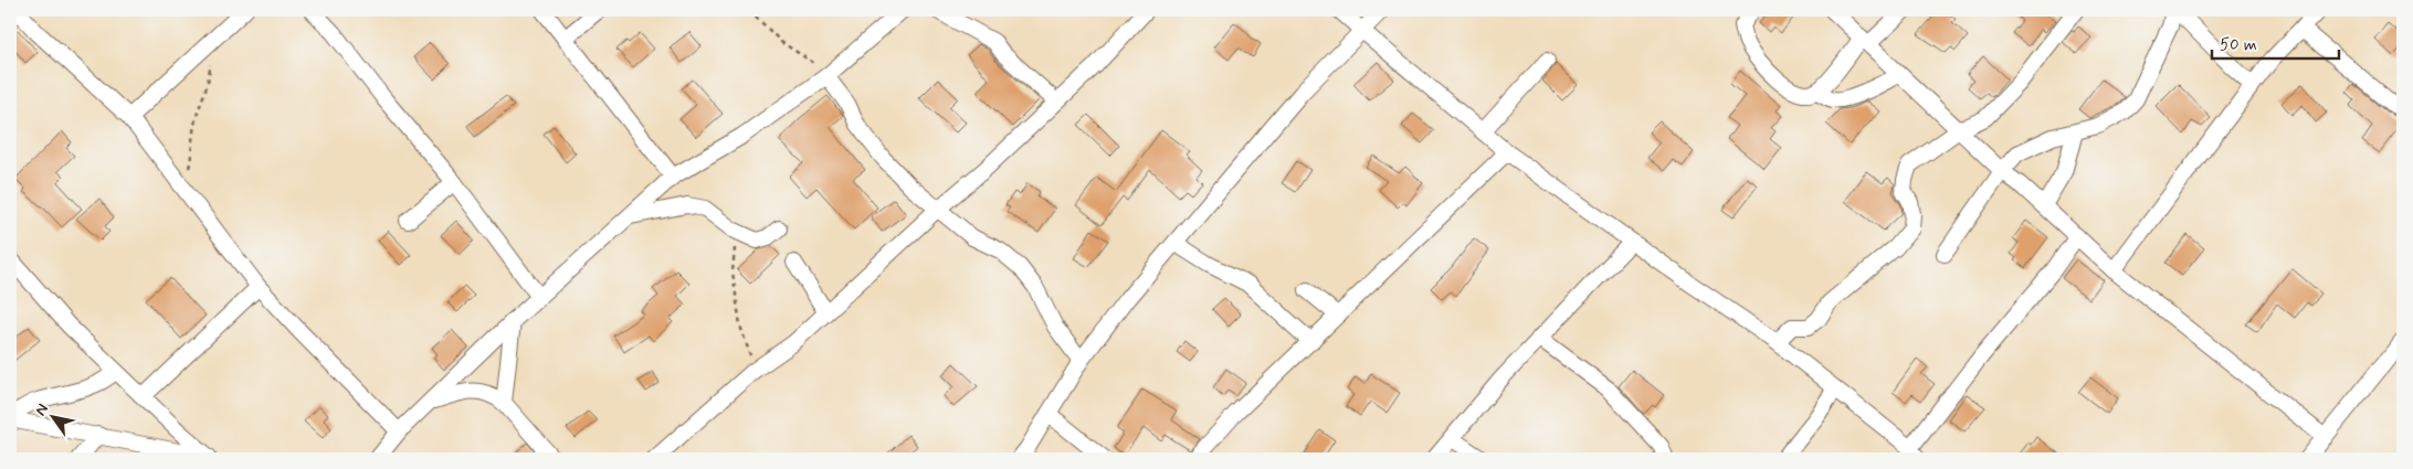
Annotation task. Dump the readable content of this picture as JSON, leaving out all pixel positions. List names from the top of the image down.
{
  "scale_bar": "50 m",
  "north": "top left"
}
